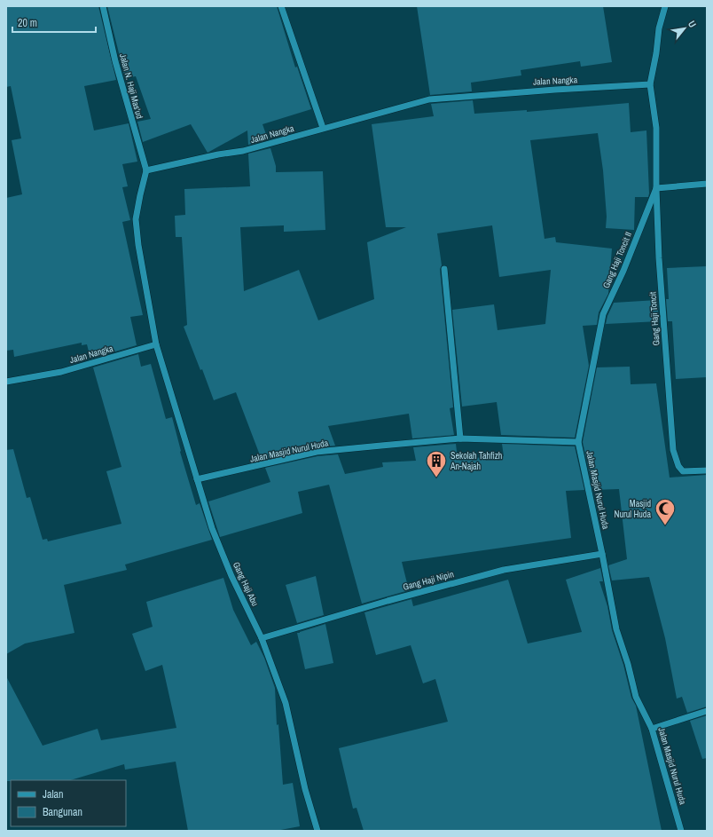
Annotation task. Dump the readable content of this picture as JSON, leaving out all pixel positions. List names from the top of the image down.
{
  "streets": {
    "street": [
      "Jalan Nangka",
      "Jalan N. Haji Mas'ud",
      "Gang Haji Toncit II",
      "Gang Haji Toncit",
      "Jalan Masjid Nurul Huda",
      "Gang Haji Nipin",
      "Gang Haji Abu"
    ]
  },
  "crossings": [
    ["Jalan Nangka", "Jalan N. Haji Mas'ud"],
    ["Jalan Nangka", "Gang Haji Toncit II"],
    ["Jalan Nangka", "Gang Haji Abu"],
    ["Gang Haji Toncit II", "Gang Haji Toncit"],
    ["Gang Haji Toncit II", "Jalan Masjid Nurul Huda"],
    ["Jalan Masjid Nurul Huda", "Gang Haji Nipin"],
    ["Jalan Masjid Nurul Huda", "Gang Haji Abu"],
    ["Gang Haji Nipin", "Gang Haji Abu"]
  ],
  "places": {
    "building": ["Sekolah Tahfizh An-Najah"],
    "mosque": ["Masjid Nurul Huda"]
  },
  "legend": ["Jalan", "Bangunan"],
  "scale_bar": "20 m",
  "north": "top right"
}
